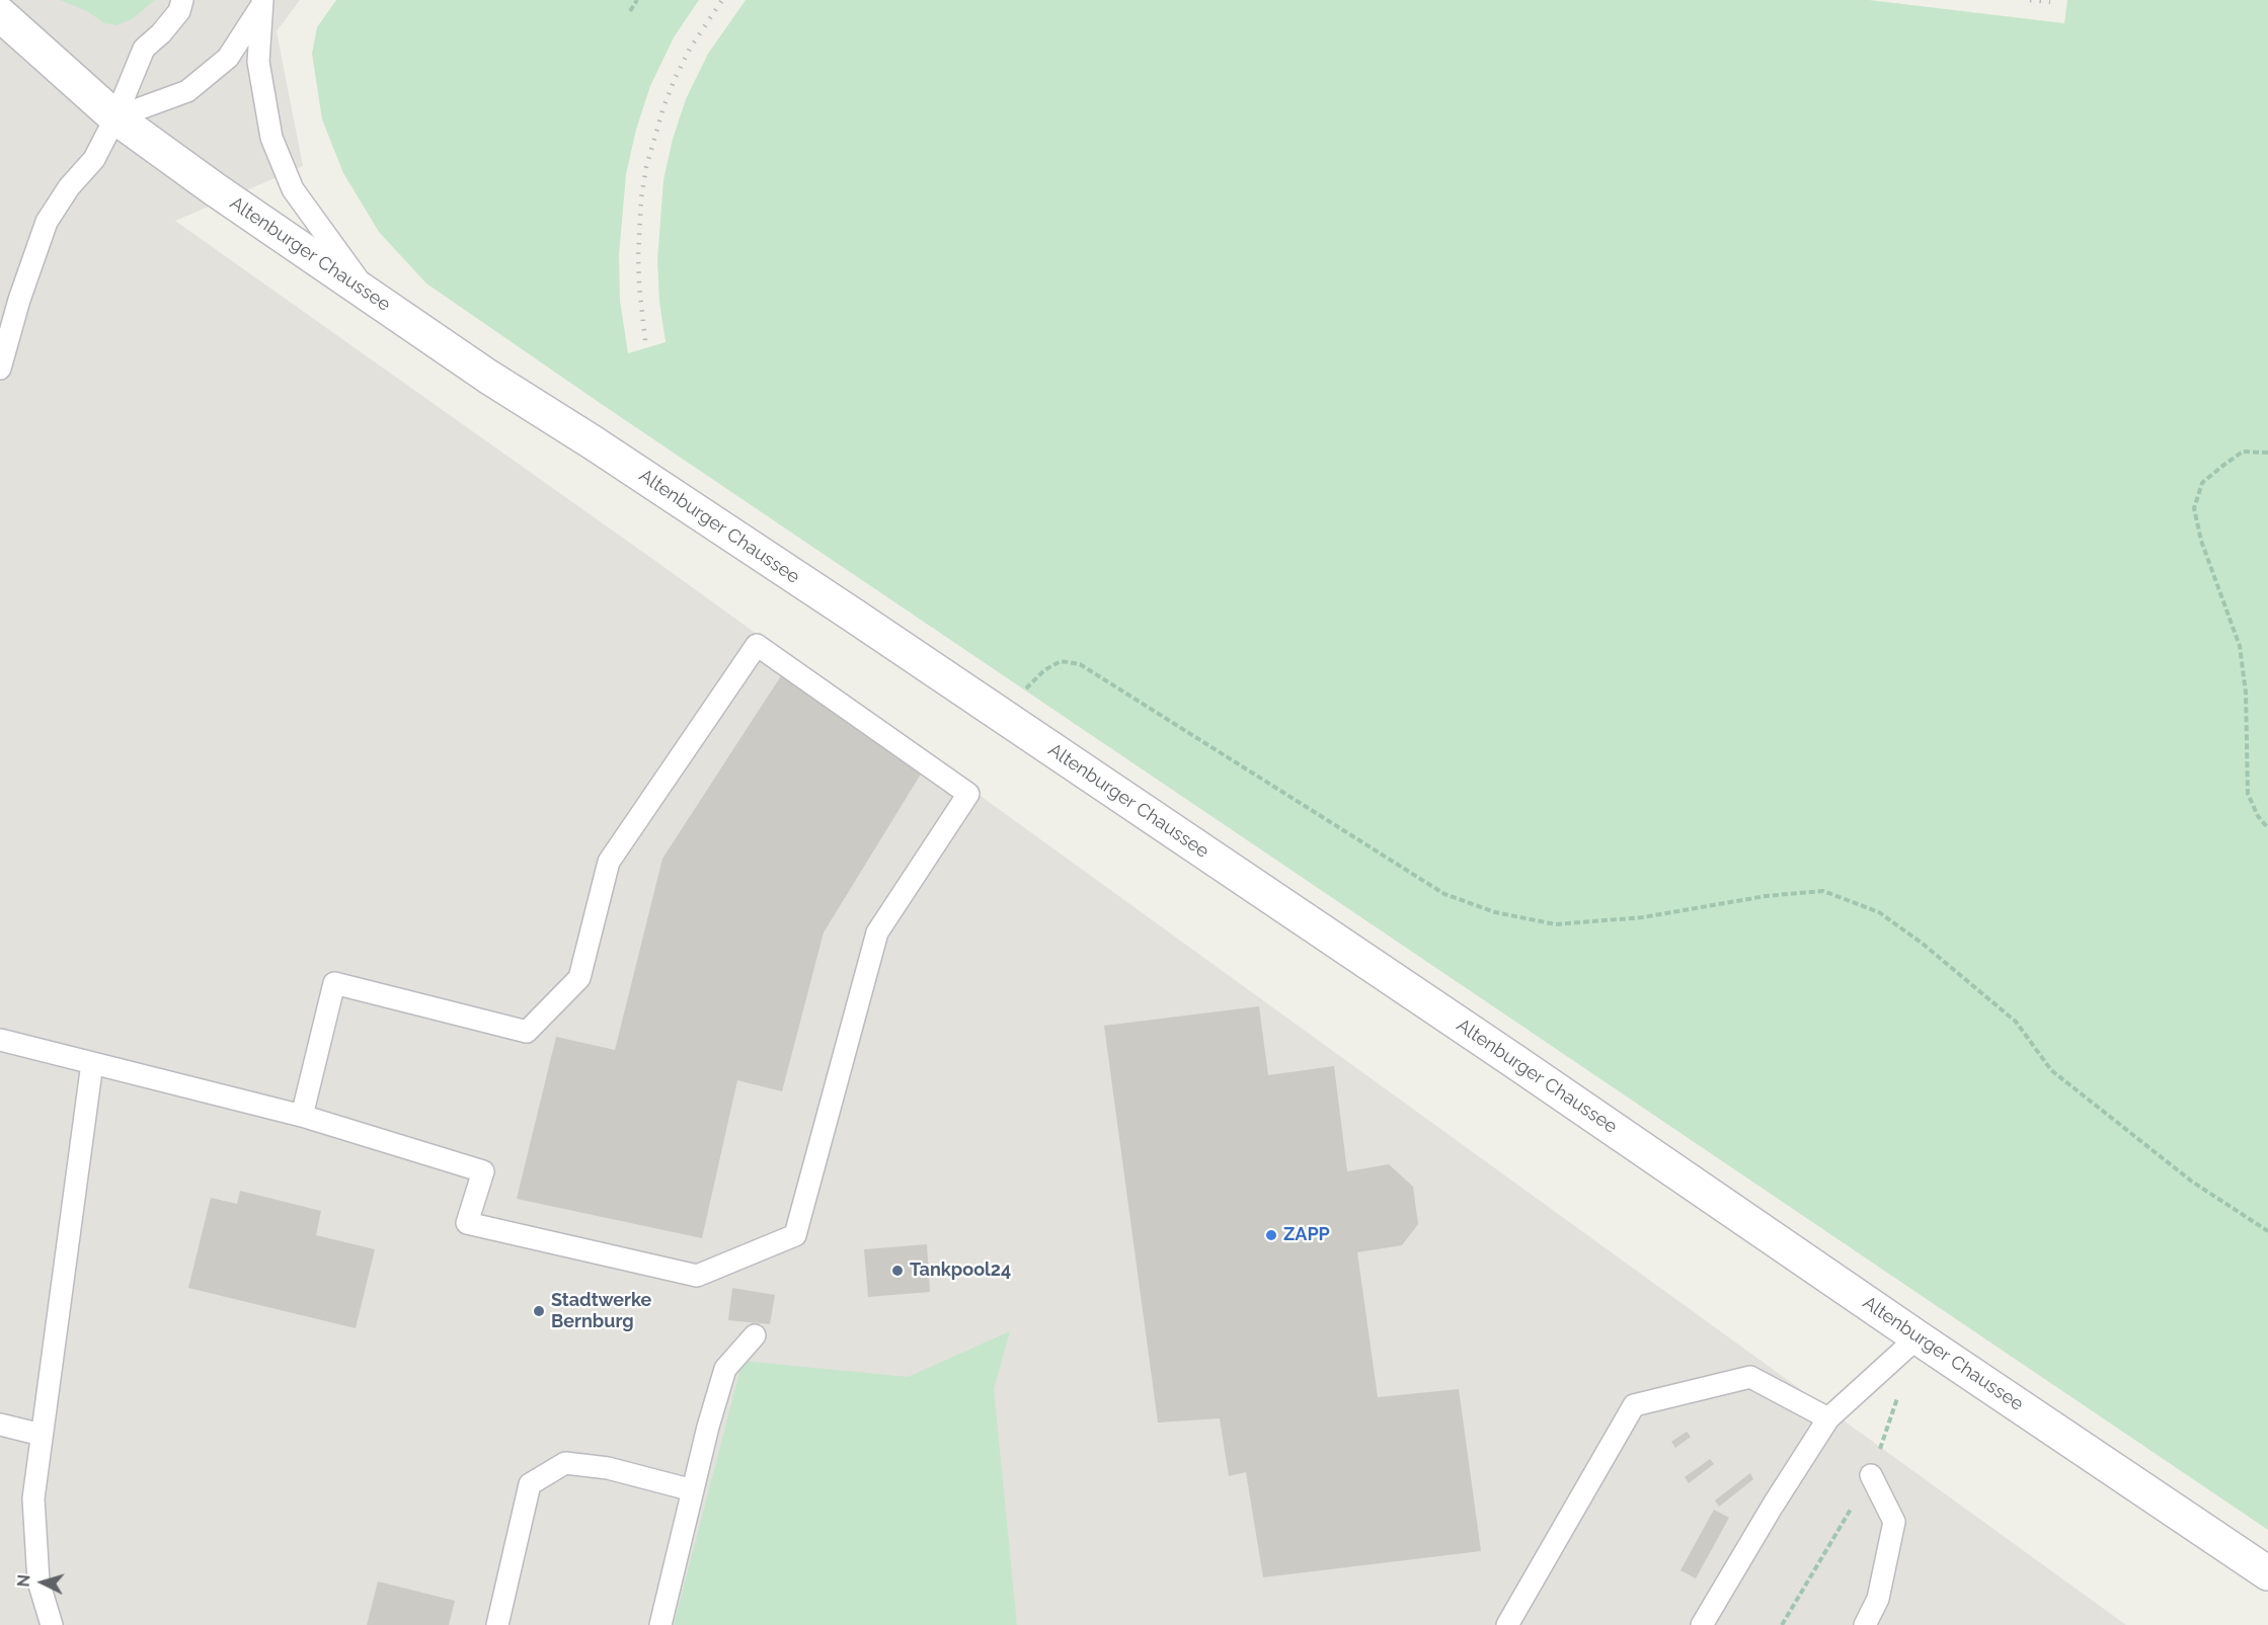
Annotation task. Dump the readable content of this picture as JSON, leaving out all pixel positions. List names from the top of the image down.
{
  "streets": {
    "main road": ["Altenburger Chaussee"]
  },
  "places": ["ZAPP", "Tankpool24", "Stadtwerke Bernburg"],
  "north": "left"
}
